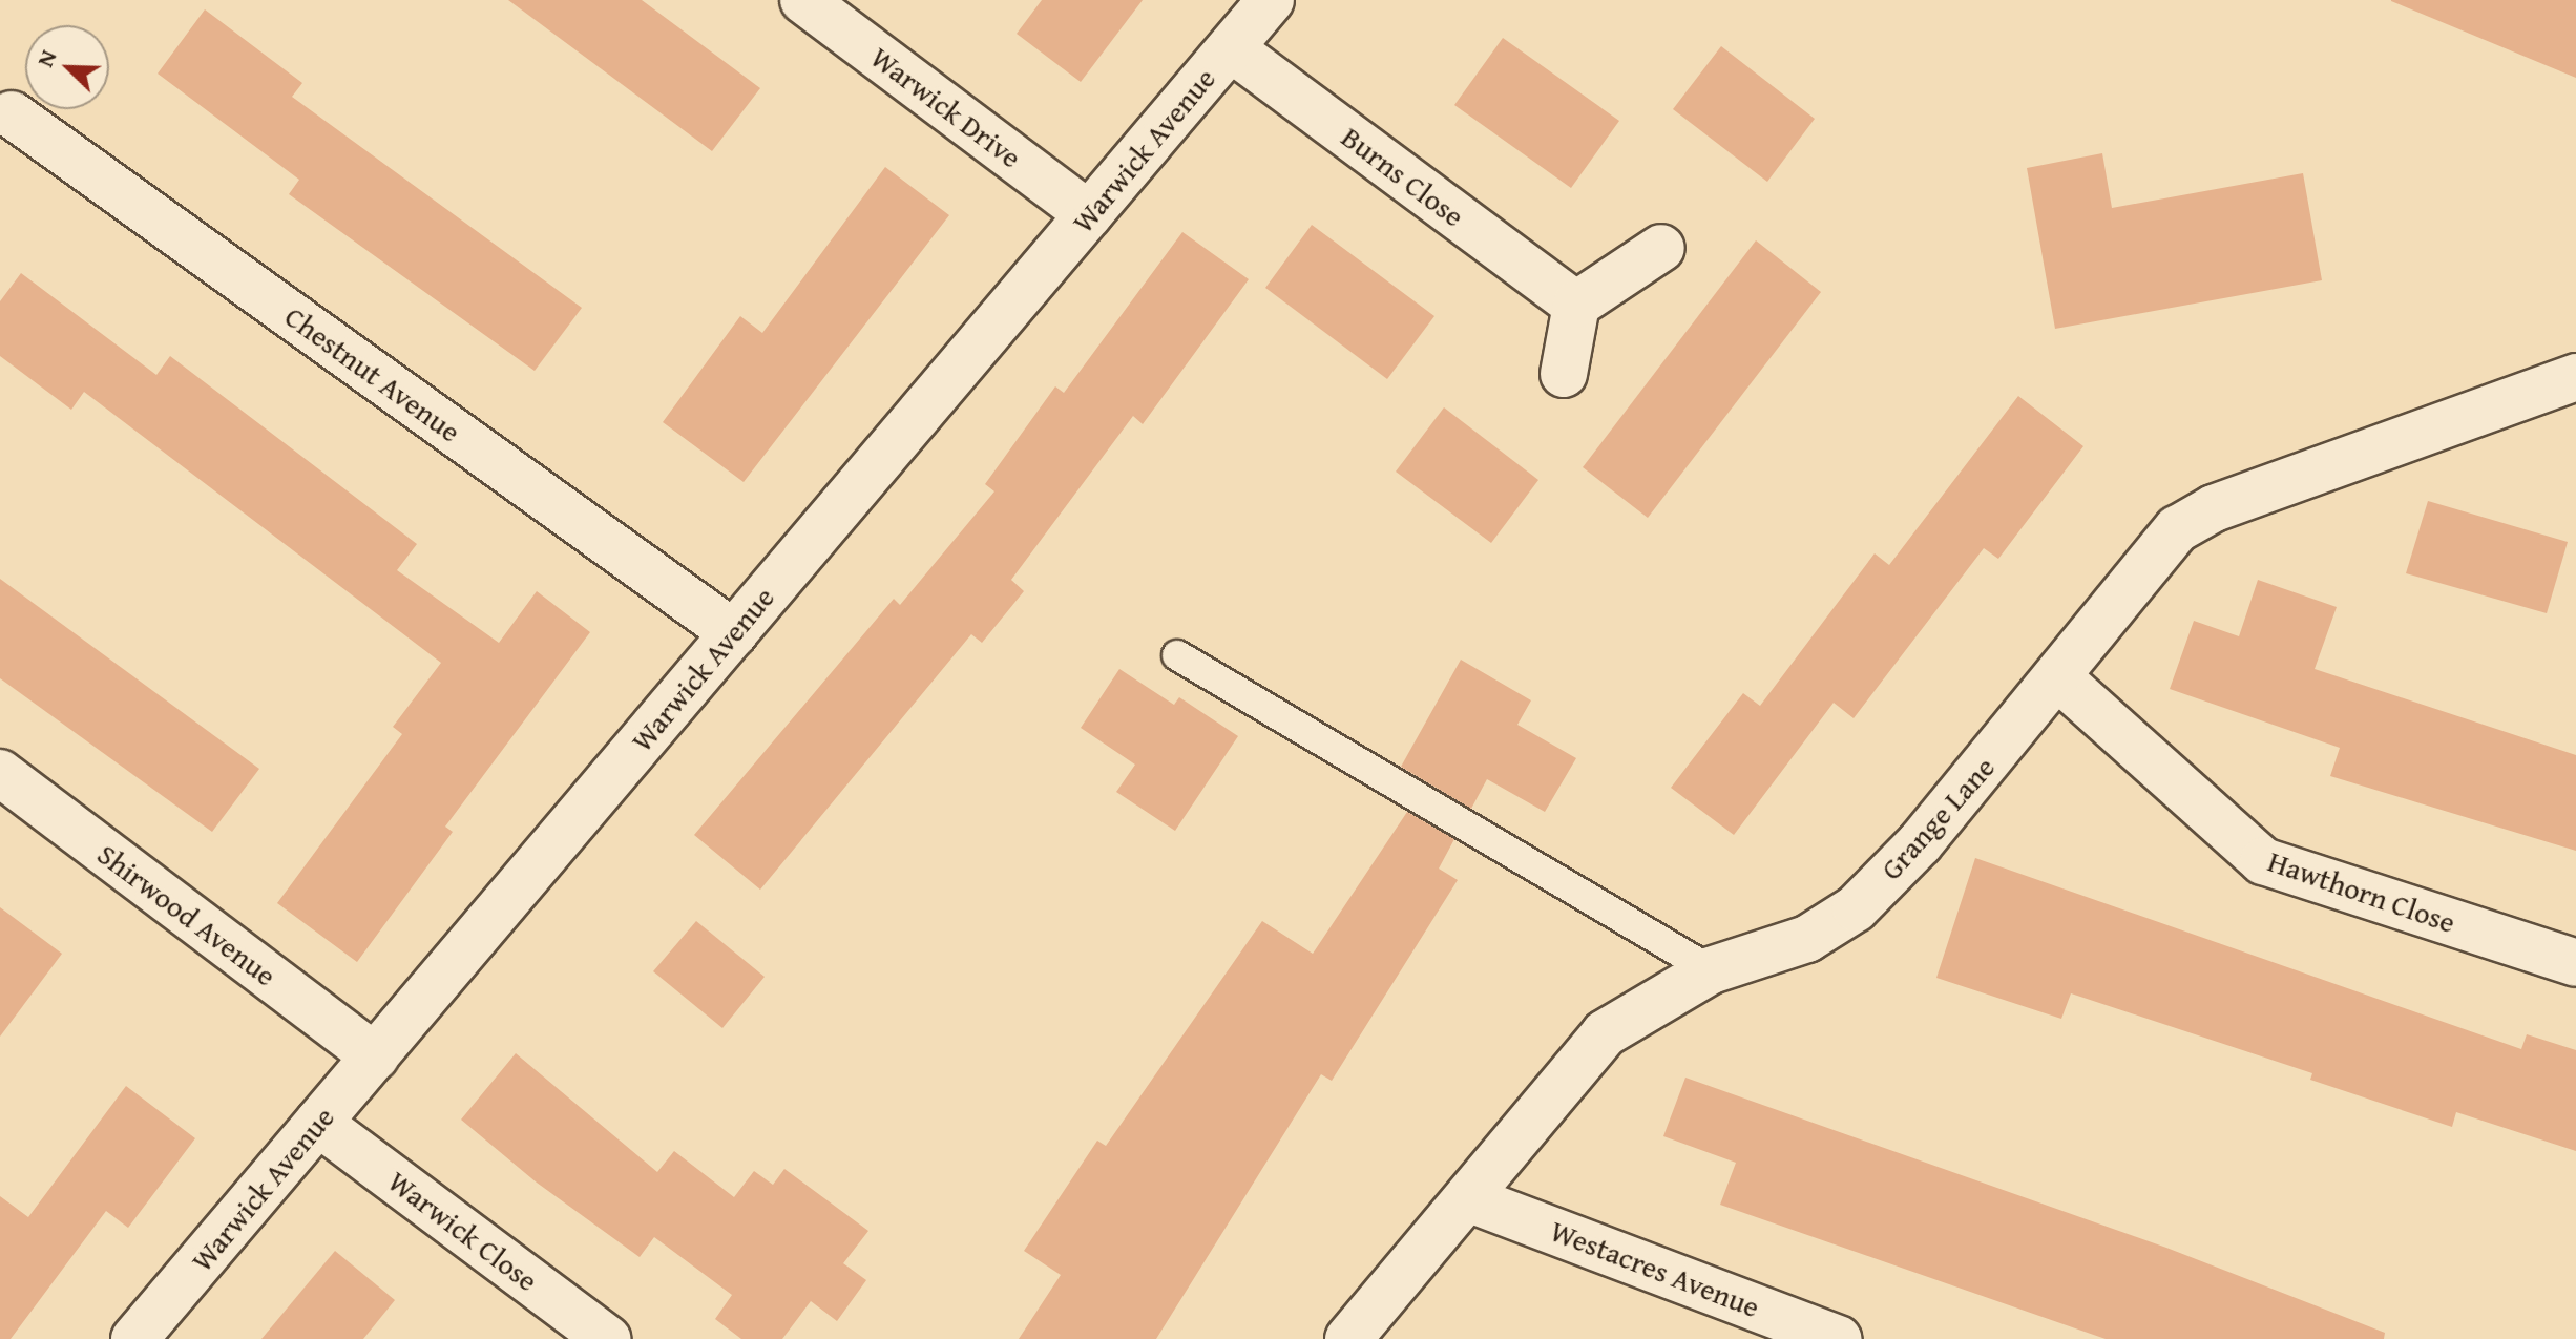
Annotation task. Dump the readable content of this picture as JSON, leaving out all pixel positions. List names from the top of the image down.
{
  "streets": {
    "street": [
      "Warwick Drive",
      "Warwick Avenue",
      "Burns Close",
      "Chestnut Avenue",
      "Grange Lane",
      "Hawthorn Close",
      "Shirwood Avenue",
      "Warwick Close",
      "Westacres Avenue"
    ]
  },
  "crossings": [
    ["Warwick Drive", "Warwick Avenue"],
    ["Warwick Avenue", "Burns Close"],
    ["Warwick Avenue", "Chestnut Avenue"],
    ["Warwick Avenue", "Shirwood Avenue"],
    ["Warwick Avenue", "Warwick Close"],
    ["Grange Lane", "Hawthorn Close"],
    ["Grange Lane", "Westacres Avenue"]
  ],
  "north": "top left"
}
